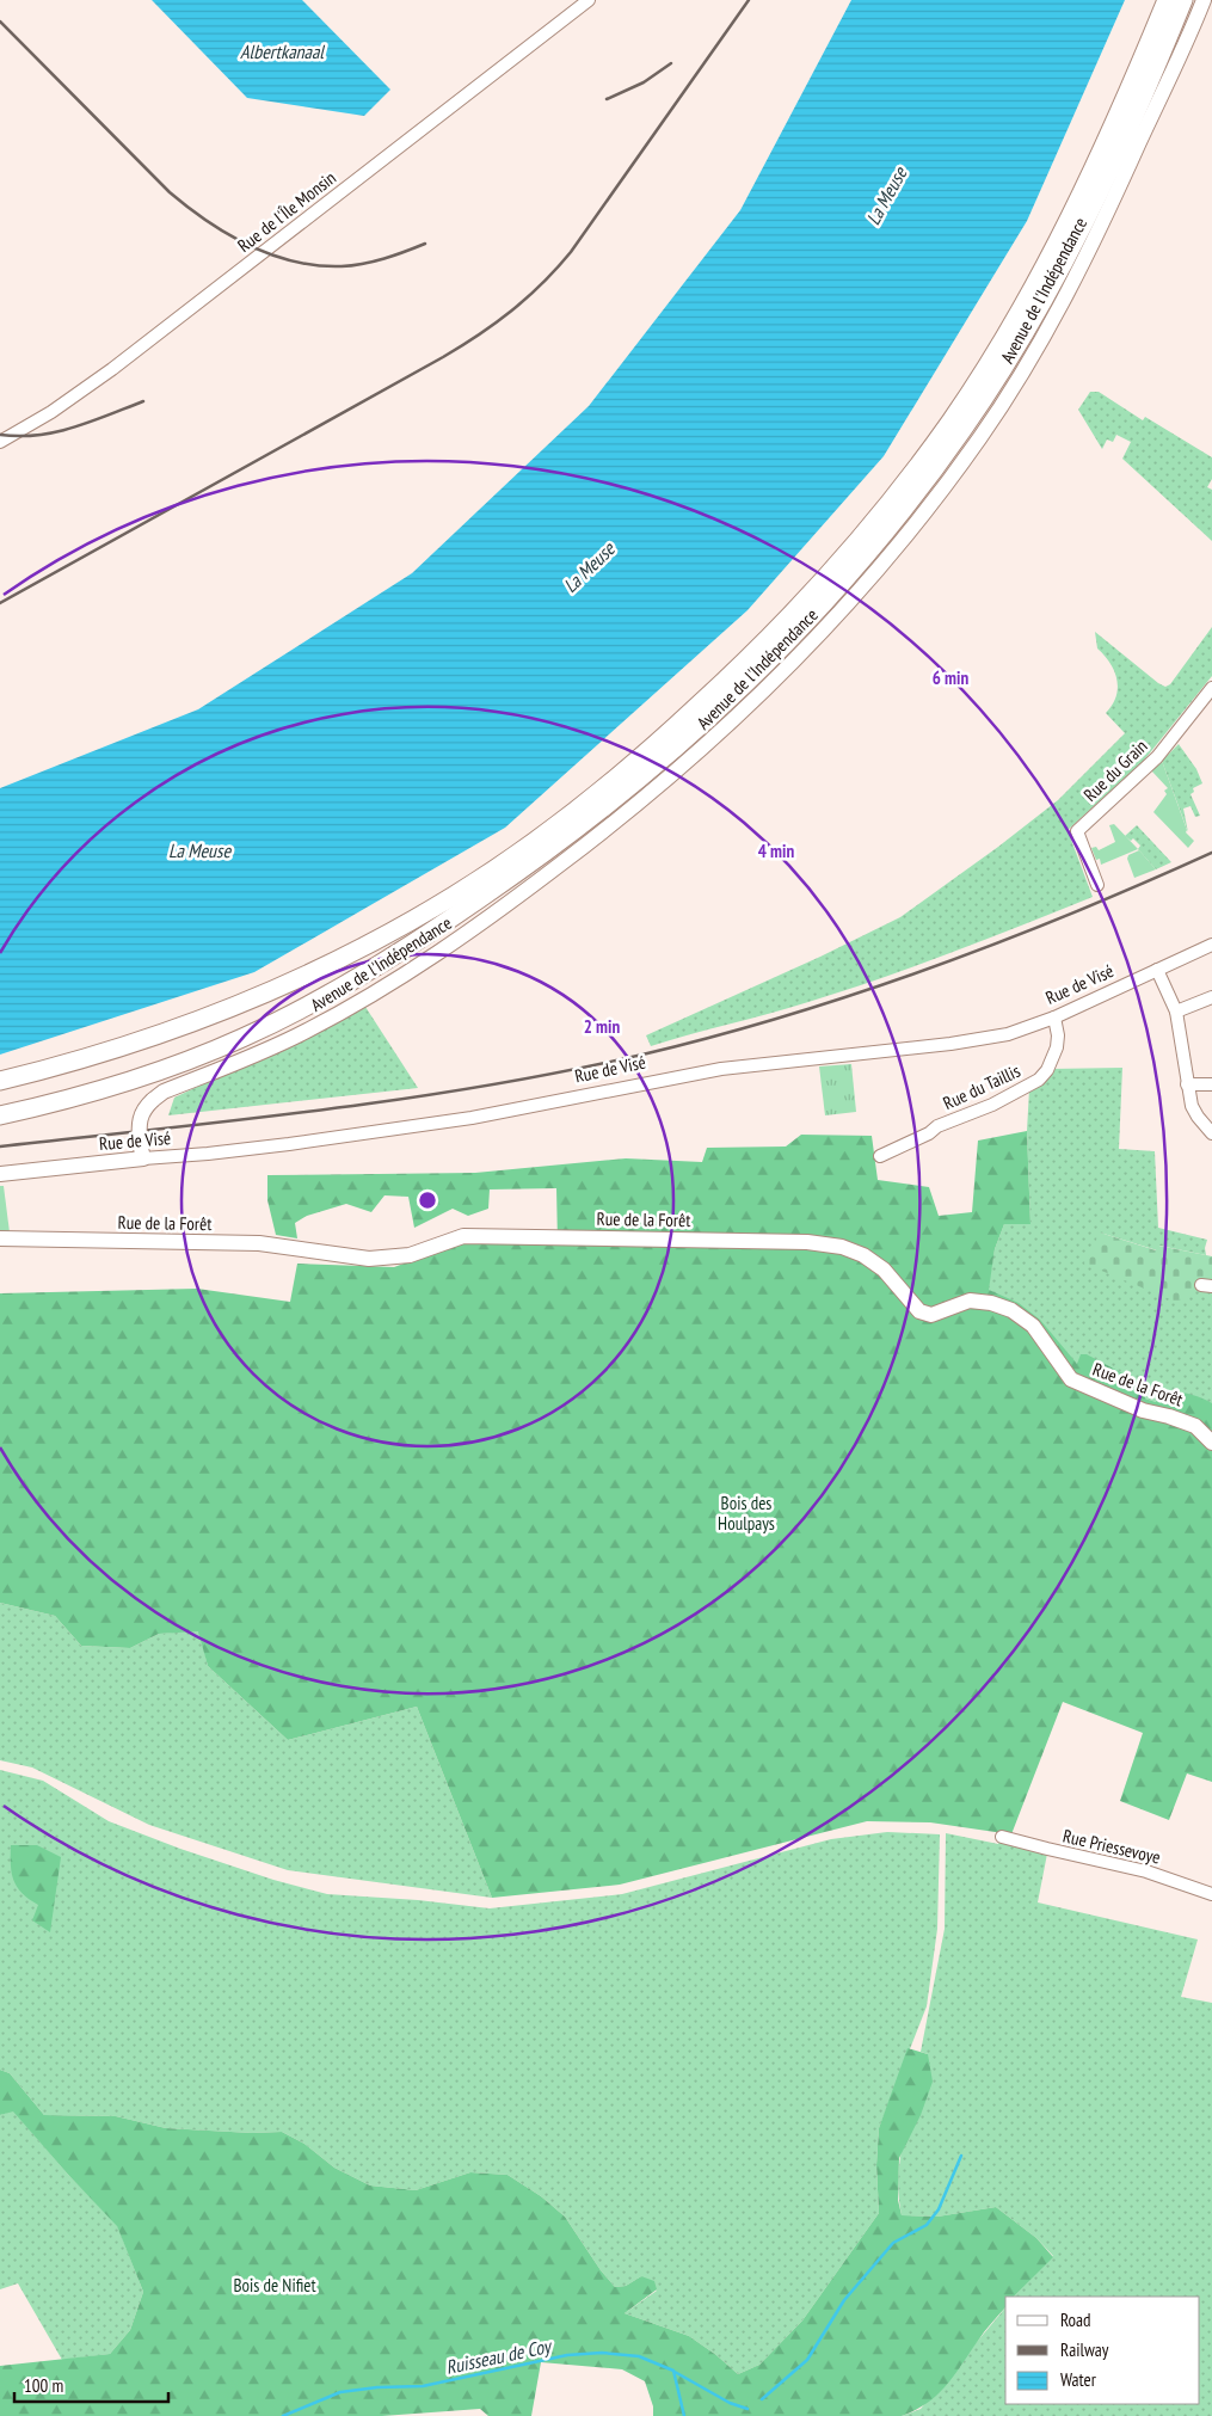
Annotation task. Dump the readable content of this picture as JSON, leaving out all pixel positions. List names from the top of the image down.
{
  "streets": {
    "main road": ["Avenue de l'Indépendance", "Rue de Visé", "Rue de la Forêt"],
    "street": [
      "Rue de l'Île Monsin",
      "Rue du Grain",
      "Rue du Taillis",
      "Rue Priessevoye"
    ]
  },
  "crossings": [
    ["Avenue de l'Indépendance", "Rue de Visé"],
    ["Rue de Visé", "Rue du Taillis"]
  ],
  "water": ["Albertkanaal", "La Meuse", "Ruisseau de Coy"],
  "parks": ["Bois des Houlpays", "Bois de Nifiet"],
  "legend": ["Road", "Railway", "Water"],
  "scale_bar": "100 m",
  "rings": ["6 min", "4 min", "2 min"]
}
